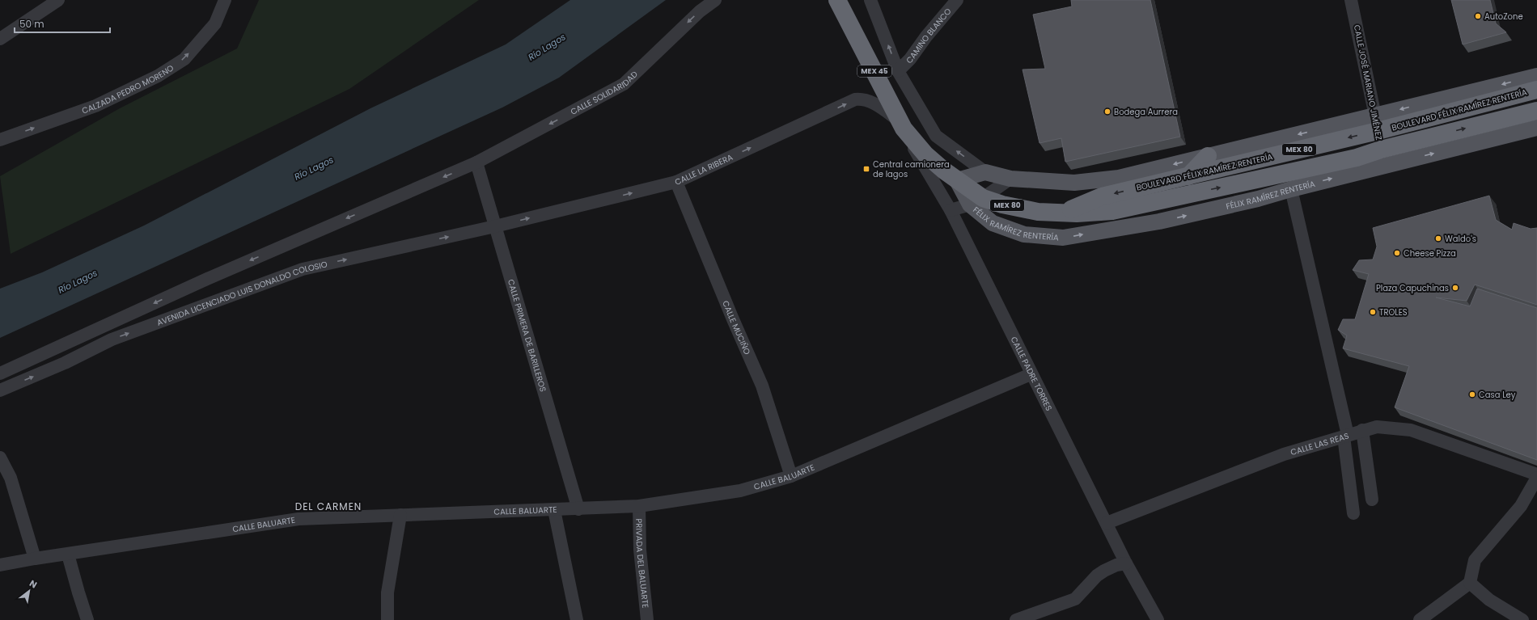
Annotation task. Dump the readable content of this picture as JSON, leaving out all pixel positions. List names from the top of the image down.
{
  "streets": {
    "highway": ["MEX 45", "BOULEVARD FÉLIX RAMÍREZ RENTERÍA", "MEX 80"],
    "main road": ["FÉLIX RAMÍREZ RENTERÍA"],
    "street": [
      "CAMINO BLANCO",
      "CALLE JOSÉ MARIANO JIMÉNEZ",
      "CALZADA PEDRO MORENO",
      "CALLE SOLIDARIDAD",
      "CALLE LA RIBERA",
      "AVENIDA LICENCIADO LUIS DONALDO COLOSIO",
      "CALLE MUCIÑO",
      "CALLE PRIMERA DE BARILLEROS",
      "CALLE PADRE TORRES",
      "CALLE LAS REAS",
      "CALLE BALUARTE",
      "PRIVADA DEL BALUARTE"
    ]
  },
  "crossings": [
    ["MEX 45", "BOULEVARD FÉLIX RAMÍREZ RENTERÍA"],
    ["MEX 45", "CALLE LA RIBERA"],
    ["MEX 45", "CALLE PADRE TORRES"],
    ["CALLE JOSÉ MARIANO JIMÉNEZ", "BOULEVARD FÉLIX RAMÍREZ RENTERÍA"],
    ["CALLE JOSÉ MARIANO JIMÉNEZ", "FÉLIX RAMÍREZ RENTERÍA"],
    ["CALLE SOLIDARIDAD", "CALLE PRIMERA DE BARILLEROS"],
    ["BOULEVARD FÉLIX RAMÍREZ RENTERÍA", "CALLE LA RIBERA"],
    ["BOULEVARD FÉLIX RAMÍREZ RENTERÍA", "FÉLIX RAMÍREZ RENTERÍA"],
    ["BOULEVARD FÉLIX RAMÍREZ RENTERÍA", "CALLE PADRE TORRES"],
    ["CALLE LA RIBERA", "AVENIDA LICENCIADO LUIS DONALDO COLOSIO"],
    ["CALLE LA RIBERA", "CALLE MUCIÑO"],
    ["CALLE LA RIBERA", "CALLE PRIMERA DE BARILLEROS"],
    ["CALLE LA RIBERA", "CALLE PADRE TORRES"],
    ["AVENIDA LICENCIADO LUIS DONALDO COLOSIO", "CALLE PRIMERA DE BARILLEROS"],
    ["CALLE MUCIÑO", "CALLE BALUARTE"],
    ["CALLE PRIMERA DE BARILLEROS", "CALLE BALUARTE"],
    ["CALLE PADRE TORRES", "CALLE LAS REAS"],
    ["CALLE PADRE TORRES", "CALLE BALUARTE"],
    ["CALLE BALUARTE", "PRIVADA DEL BALUARTE"]
  ],
  "one_way": ["CALZADA PEDRO MORENO", "CALLE SOLIDARIDAD", "CALLE LA RIBERA"],
  "districts": ["DEL CARMEN"],
  "water": ["Río Lagos"],
  "places": {
    "other": [
      "AutoZone",
      "Bodega Aurrera",
      "Waldo's",
      "Cheese Pizza",
      "Plaza Capuchinas",
      "TROLES",
      "Casa Ley"
    ],
    "transit": ["Central camionera de lagos"]
  },
  "scale_bar": "50 m",
  "north": "top right"
}
